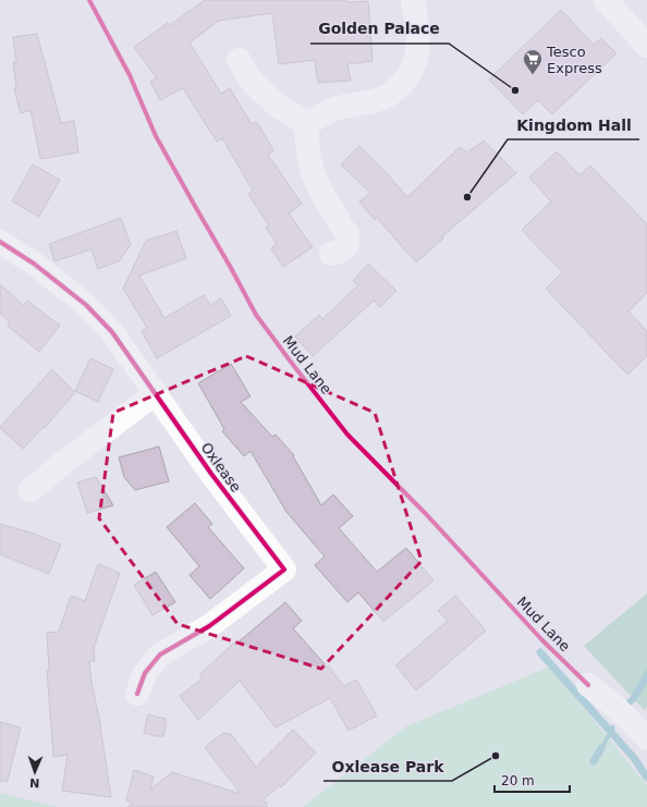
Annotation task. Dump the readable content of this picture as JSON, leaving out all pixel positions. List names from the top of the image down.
{
  "streets": {
    "street": ["Oxlease"],
    "cycle path": ["Mud Lane"]
  },
  "places": {
    "supermarket": ["Tesco Express"],
    "other": ["Golden Palace", "Kingdom Hall", "Oxlease Park"]
  },
  "scale_bar": "20 m",
  "north": "bottom"
}
